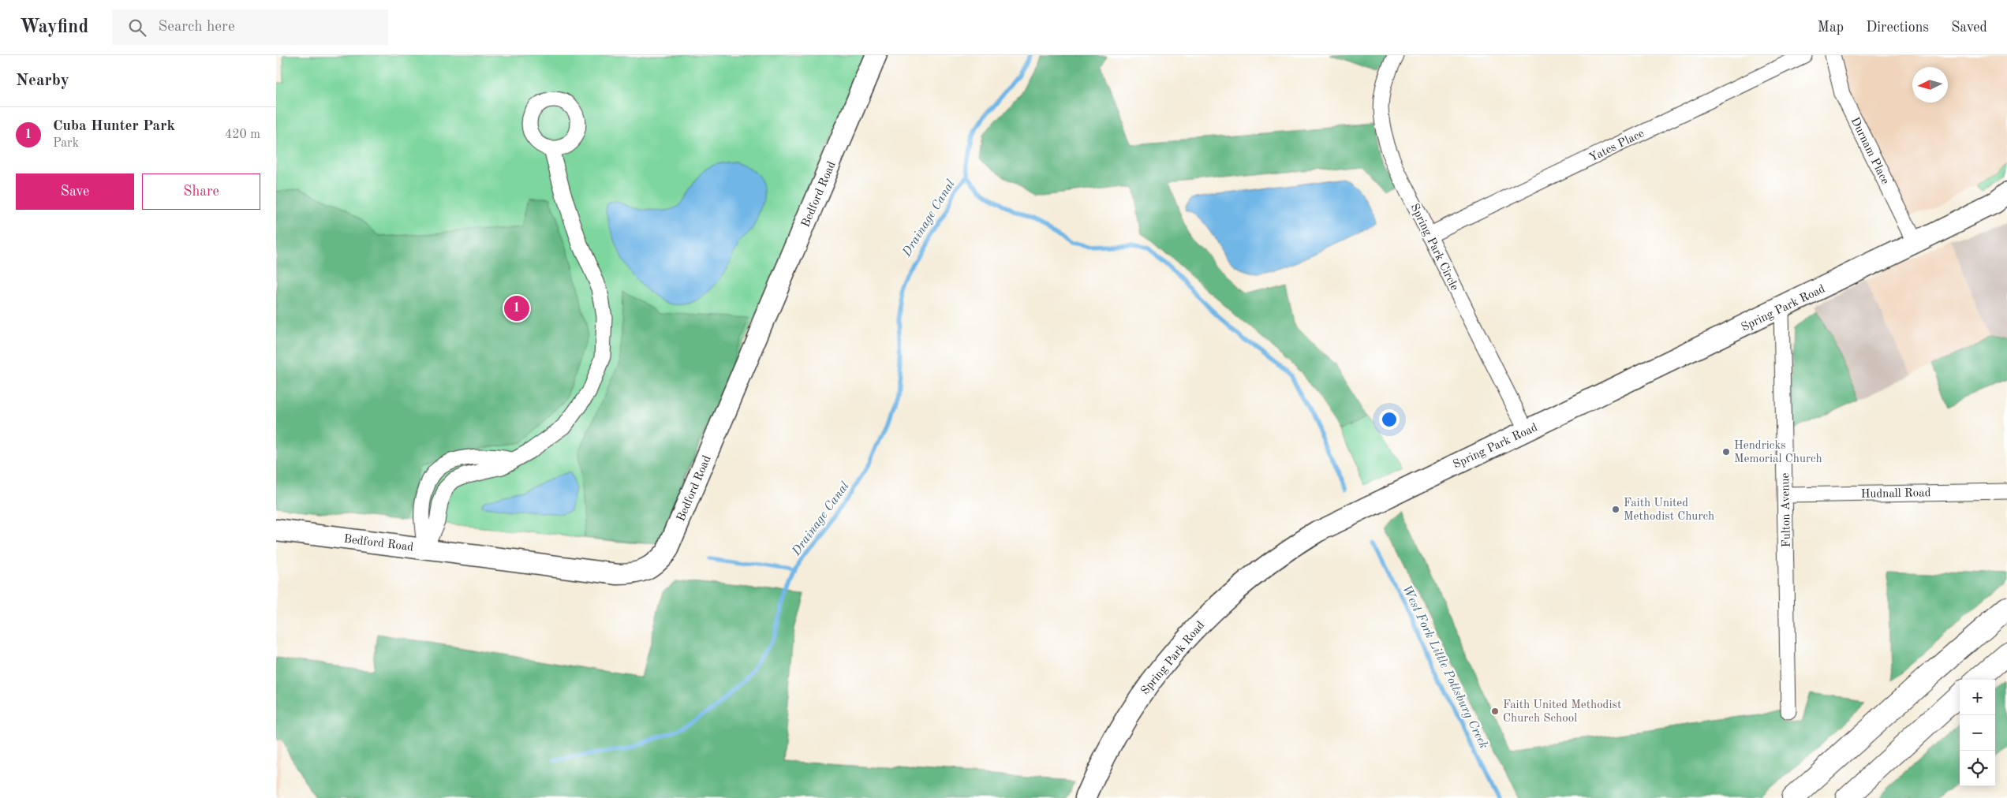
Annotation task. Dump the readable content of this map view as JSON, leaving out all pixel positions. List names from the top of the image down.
{
  "streets": {
    "main road": ["Bedford Road", "Spring Park Road"],
    "street": [
      "Yates Place",
      "Durnam Place",
      "Spring Park Circle",
      "Hudnall Road",
      "Fulton Avenue"
    ]
  },
  "crossings": [
    ["Yates Place", "Spring Park Circle"],
    ["Durnam Place", "Spring Park Road"],
    ["Spring Park Circle", "Spring Park Road"],
    ["Spring Park Road", "Fulton Avenue"],
    ["Hudnall Road", "Fulton Avenue"]
  ],
  "water": ["Drainage Canal", "West Fork Little Pottsburg Creek"],
  "places": ["Hendricks Memorial Church", "Faith United Methodist Church", "Faith United Methodist Church School"],
  "north": "left",
  "page": {
    "header": "Wayfind",
    "search": "Search here",
    "nav": ["Map", "Directions", "Saved"],
    "heading": "Nearby",
    "list": [
      {
        "mark": "1",
        "name": "Cuba Hunter Park",
        "note": "Park",
        "value": "420 m"
      }
    ],
    "buttons": ["Save", "Share"],
    "pins": "1",
    "map_buttons": ["+", "−"]
  }
}
